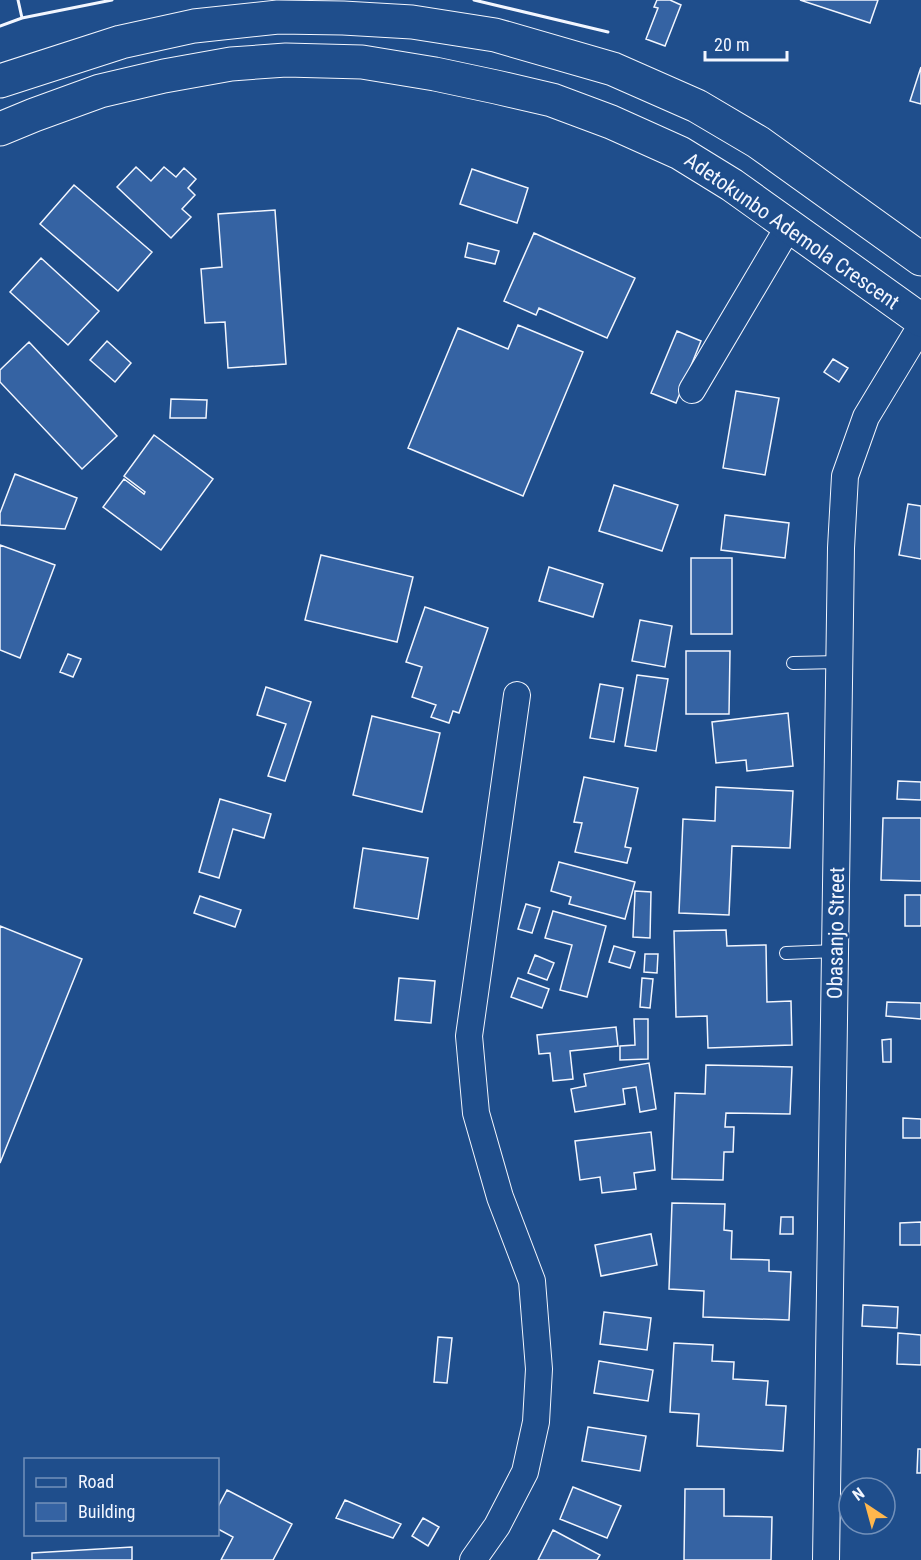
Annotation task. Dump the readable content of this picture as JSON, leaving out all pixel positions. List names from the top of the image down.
{
  "streets": {
    "main road": ["Adetokunbo Ademola Crescent"],
    "street": ["Obasanjo Street"]
  },
  "legend": ["Road", "Building"],
  "scale_bar": "20 m",
  "north": "top left"
}
